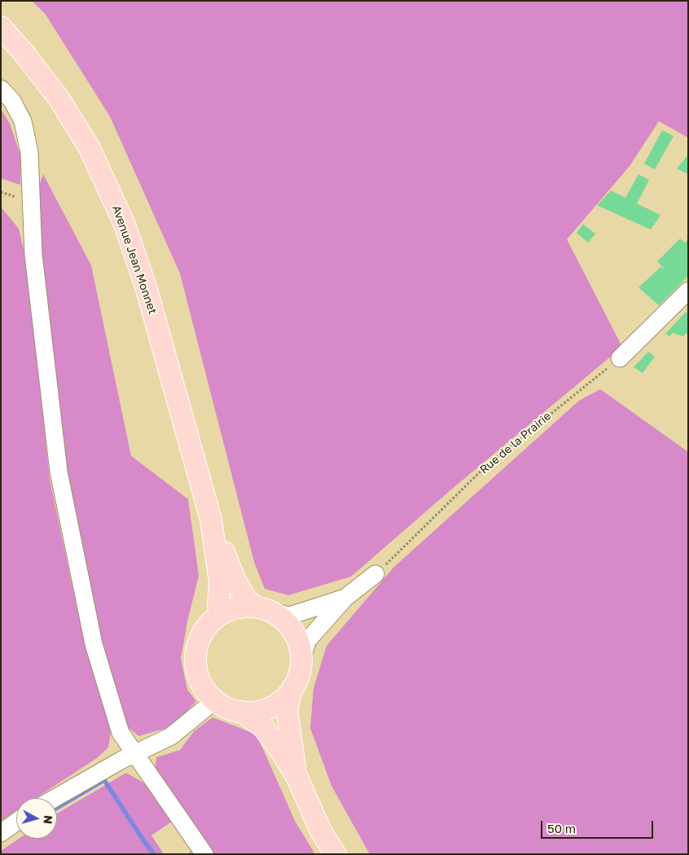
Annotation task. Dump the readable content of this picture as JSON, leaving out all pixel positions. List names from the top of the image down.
{
  "streets": {
    "main road": ["Avenue Jean Monnet"],
    "path": ["Rue de la Prairie"]
  },
  "scale_bar": "50 m",
  "north": "right"
}
